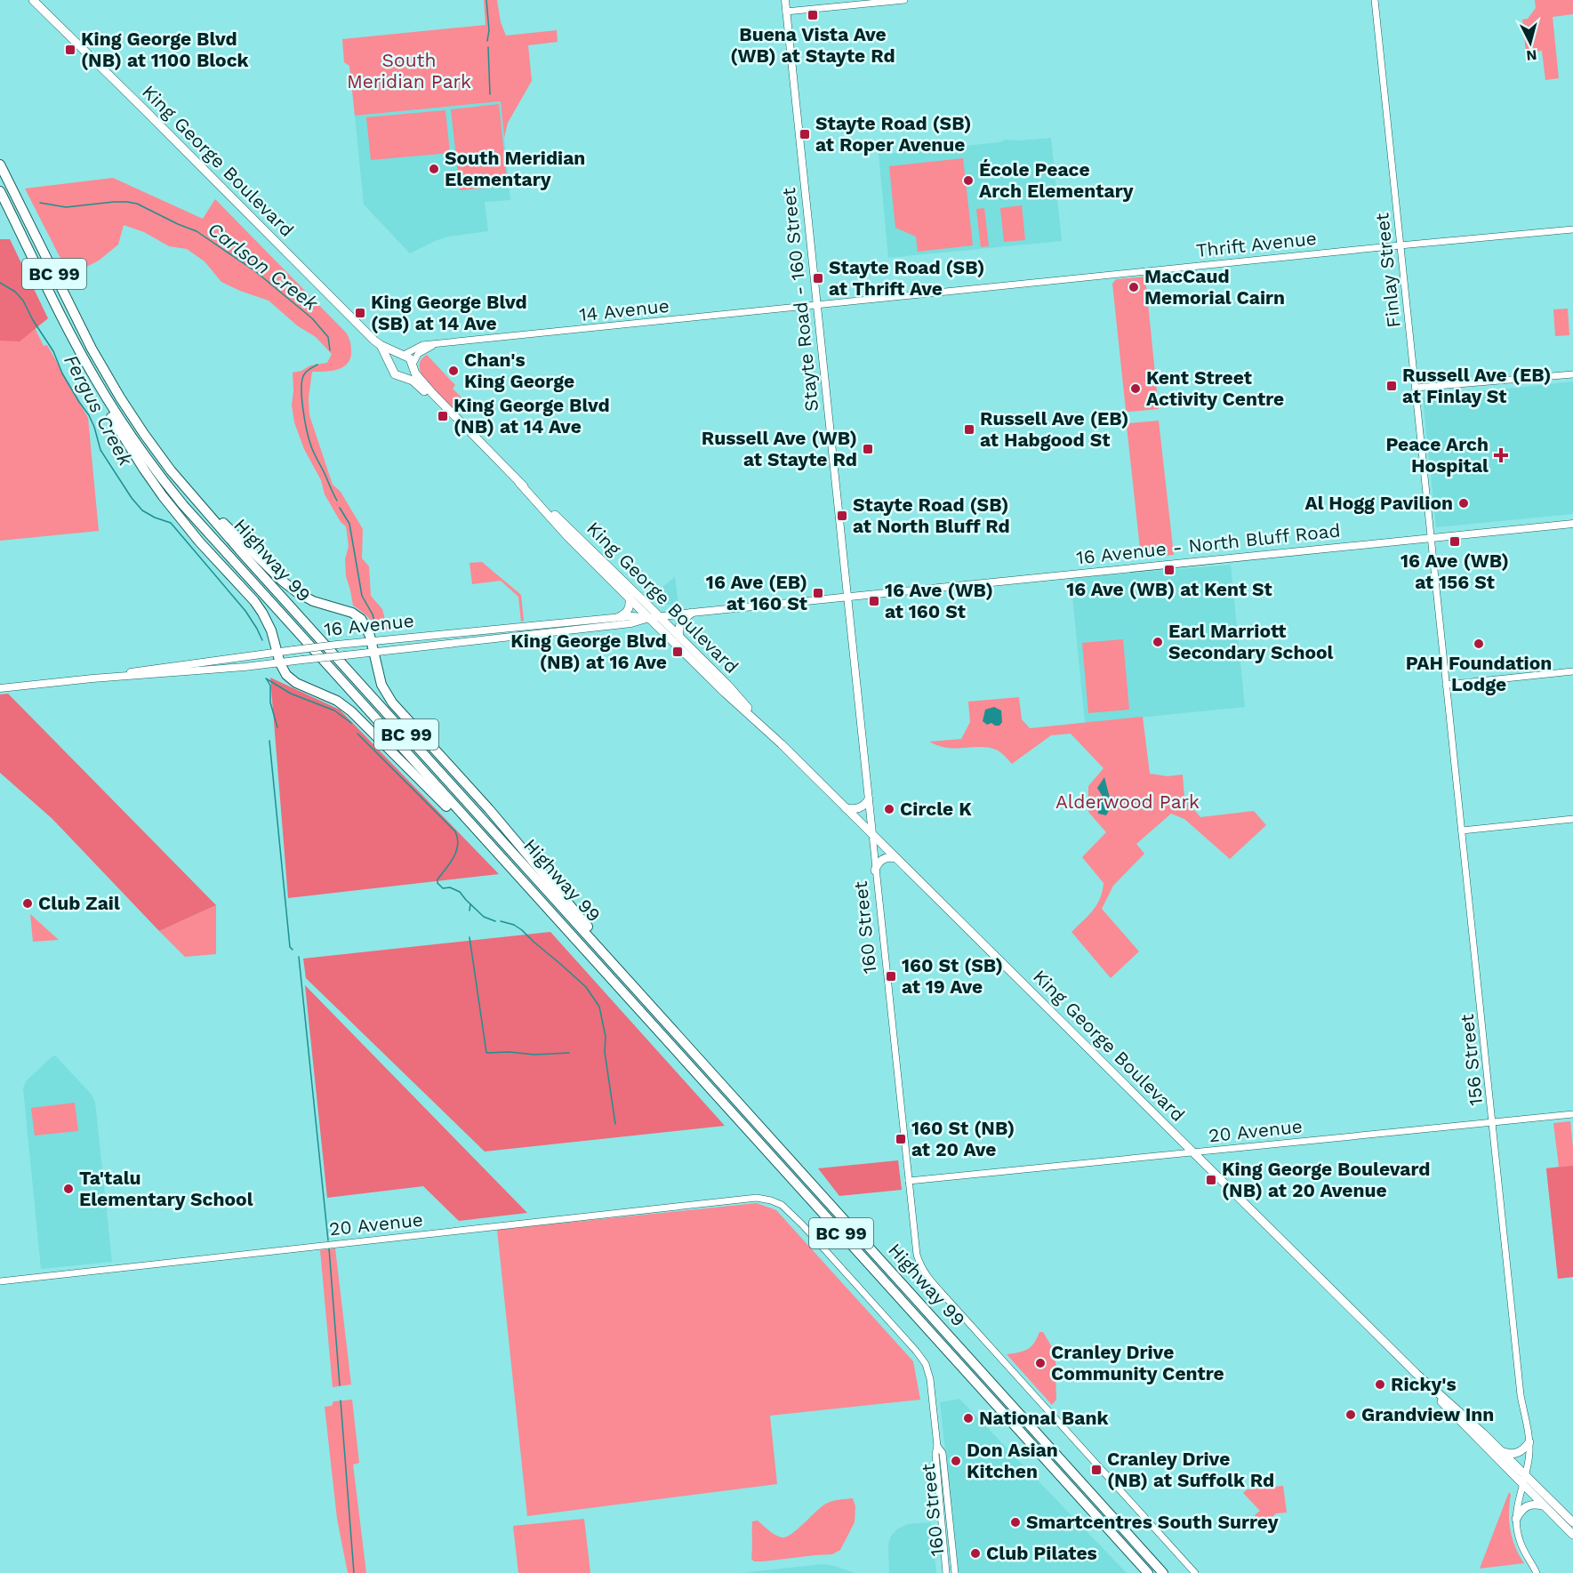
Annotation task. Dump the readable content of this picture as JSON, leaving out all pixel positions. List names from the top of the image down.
{
  "streets": {
    "highway": ["BC 99", "Highway 99"],
    "main road": [
      "King George Boulevard",
      "Stayte Road - 160 Street",
      "16 Avenue - North Bluff Road",
      "16 Avenue",
      "160 Street"
    ],
    "street": [
      "Thrift Avenue",
      "Finlay Street",
      "14 Avenue",
      "156 Street",
      "20 Avenue"
    ]
  },
  "crossings": [
    ["King George Boulevard", "14 Avenue"],
    ["King George Boulevard", "16 Avenue"],
    ["King George Boulevard", "160 Street"],
    ["King George Boulevard", "156 Street"],
    ["King George Boulevard", "20 Avenue"],
    ["Thrift Avenue", "Finlay Street"],
    ["Thrift Avenue", "Stayte Road - 160 Street"],
    ["Thrift Avenue", "14 Avenue"],
    ["Finlay Street", "16 Avenue - North Bluff Road"],
    ["Finlay Street", "156 Street"],
    ["Stayte Road - 160 Street", "14 Avenue"],
    ["Stayte Road - 160 Street", "16 Avenue - North Bluff Road"],
    ["Stayte Road - 160 Street", "16 Avenue"],
    ["Stayte Road - 160 Street", "160 Street"],
    ["16 Avenue - North Bluff Road", "16 Avenue"],
    ["16 Avenue - North Bluff Road", "160 Street"],
    ["16 Avenue - North Bluff Road", "156 Street"],
    ["16 Avenue", "160 Street"],
    ["160 Street", "20 Avenue"],
    ["156 Street", "20 Avenue"]
  ],
  "water": ["Carlson Creek", "Fergus Creek"],
  "parks": ["South Meridian Park", "Alderwood Park"],
  "places": {
    "transit": [
      "Buena Vista Ave (WB) at Stayte Rd",
      "King George Blvd (NB) at 1100 Block",
      "Stayte Road (SB) at Roper Avenue",
      "Stayte Road (SB) at Thrift Ave",
      "King George Blvd (SB) at 14 Ave",
      "Russell Ave (EB) at Finlay St",
      "King George Blvd (NB) at 14 Ave",
      "Russell Ave (EB) at Habgood St",
      "Russell Ave (WB) at Stayte Rd",
      "Stayte Road (SB) at North Bluff Rd",
      "16 Ave (WB) at 156 St",
      "16 Ave (WB) at Kent St",
      "16 Ave (EB) at 160 St",
      "16 Ave (WB) at 160 St",
      "King George Blvd (NB) at 16 Ave",
      "160 St (SB) at 19 Ave",
      "160 St (NB) at 20 Ave",
      "King George Boulevard (NB) at 20 Avenue",
      "Cranley Drive (NB) at Suffolk Rd"
    ],
    "other": [
      "South Meridian Elementary",
      "École Peace Arch Elementary",
      "MacCaud Memorial Cairn",
      "Chan's King George",
      "Kent Street Activity Centre",
      "Al Hogg Pavilion",
      "Earl Marriott Secondary School",
      "PAH Foundation Lodge",
      "Circle K",
      "Club Zail",
      "Ta'talu Elementary School",
      "Cranley Drive Community Centre",
      "Ricky's",
      "Grandview Inn",
      "National Bank",
      "Don Asian Kitchen",
      "Smartcentres South Surrey",
      "Club Pilates"
    ],
    "health": ["Peace Arch Hospital"]
  },
  "north": "bottom"
}
